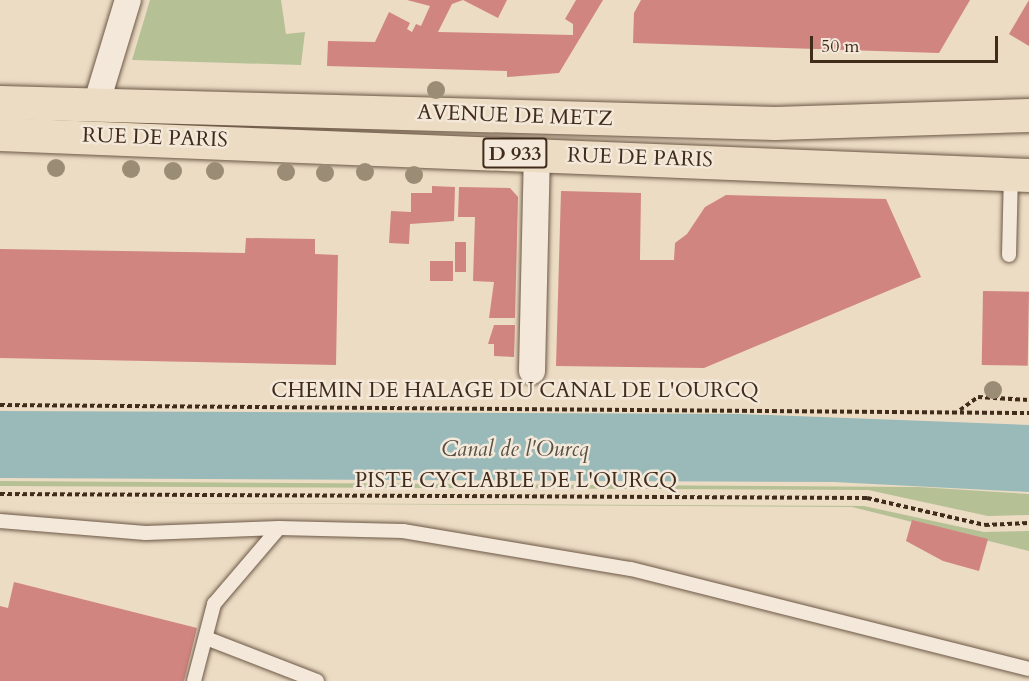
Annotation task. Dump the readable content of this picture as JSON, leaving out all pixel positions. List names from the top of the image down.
{
  "streets": {
    "main road": ["AVENUE DE METZ", "RUE DE PARIS", "D 933"],
    "path": ["CHEMIN DE HALAGE DU CANAL DE L'OURCQ", "PISTE CYCLABLE DE L'OURCQ"]
  },
  "water": ["Canal de l'Ourcq"],
  "scale_bar": "50 m"
}
